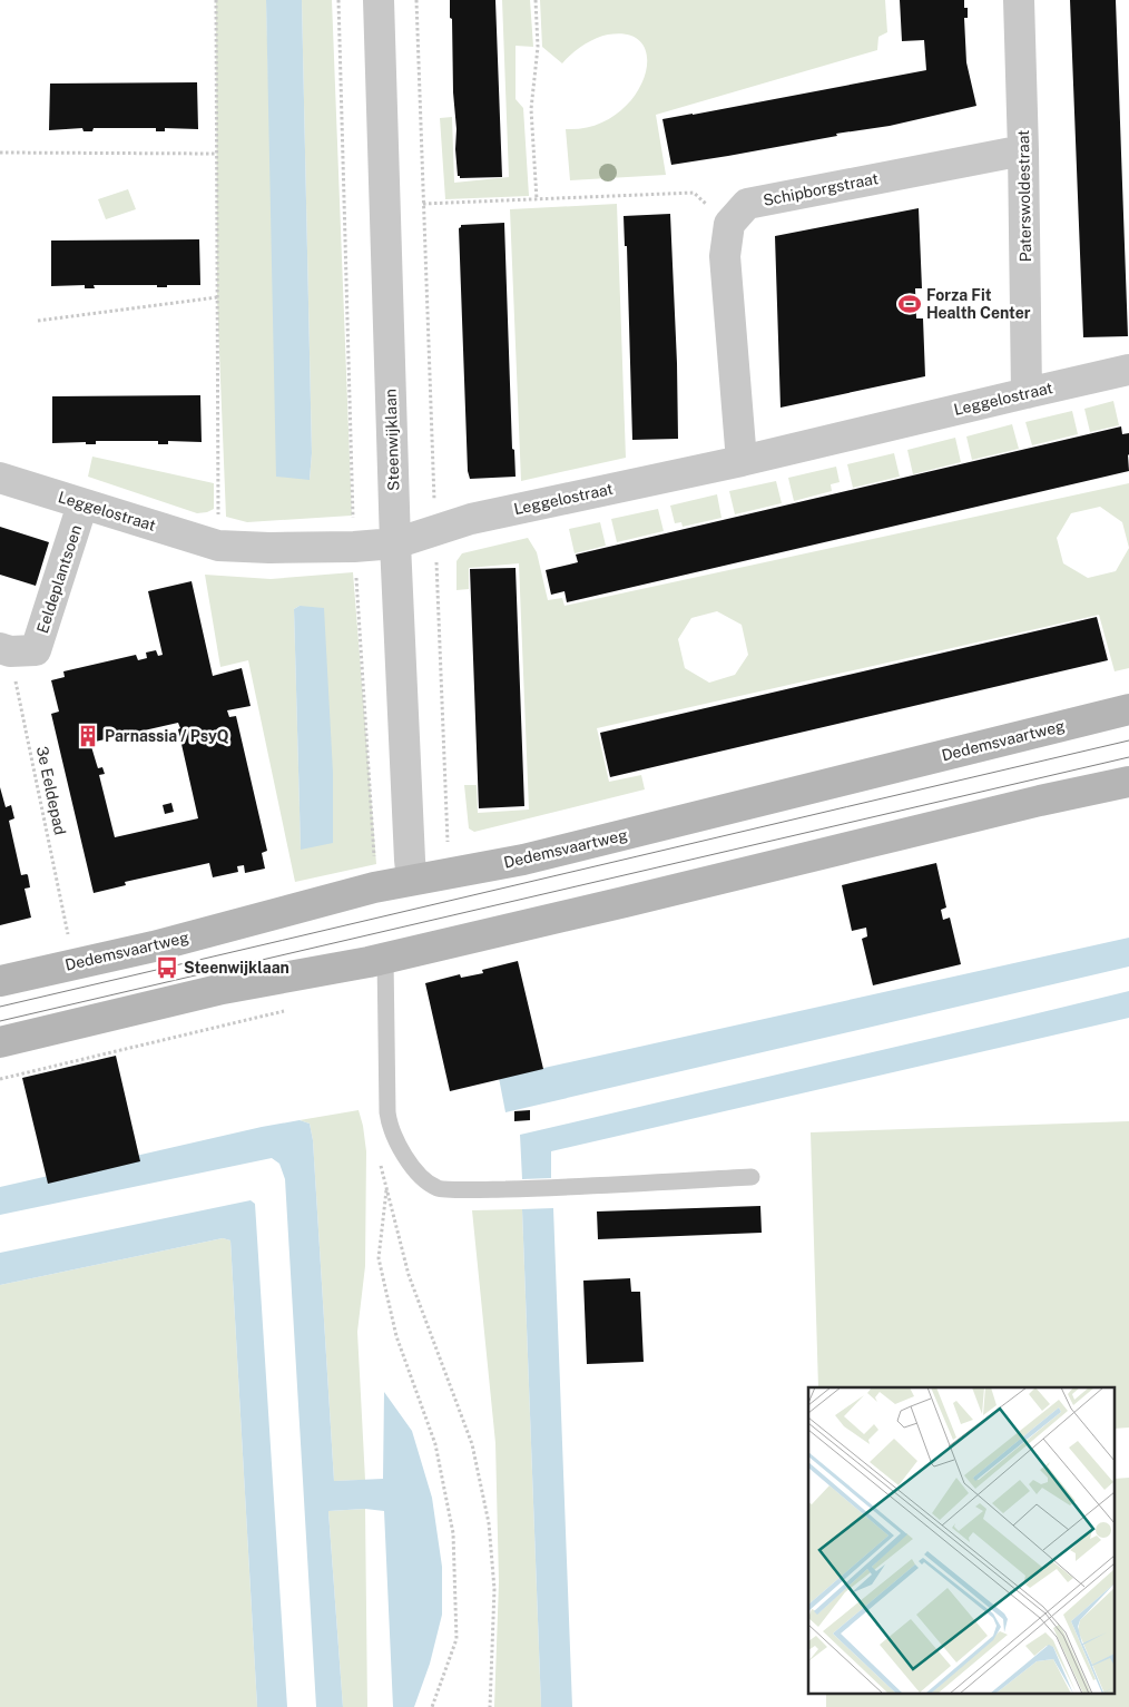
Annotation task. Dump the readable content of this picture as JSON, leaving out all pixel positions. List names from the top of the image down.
{
  "streets": {
    "street": [
      "Schipborgstraat",
      "Paterswoldestraat",
      "Leggelostraat",
      "Steenwijklaan",
      "Eeldeplantsoen",
      "Dedemsvaartweg"
    ],
    "path": ["3e Eeldepad"]
  },
  "crossings": [
    ["Schipborgstraat", "Paterswoldestraat"],
    ["Paterswoldestraat", "Leggelostraat"],
    ["Leggelostraat", "Steenwijklaan"],
    ["Leggelostraat", "Eeldeplantsoen"],
    ["Steenwijklaan", "Dedemsvaartweg"],
    ["Eeldeplantsoen", "3e Eeldepad"]
  ],
  "places": {
    "sports": ["Forza Fit Health Center"],
    "building": ["Parnassia / PsyQ"],
    "bus stop": ["Steenwijklaan"]
  }
}
